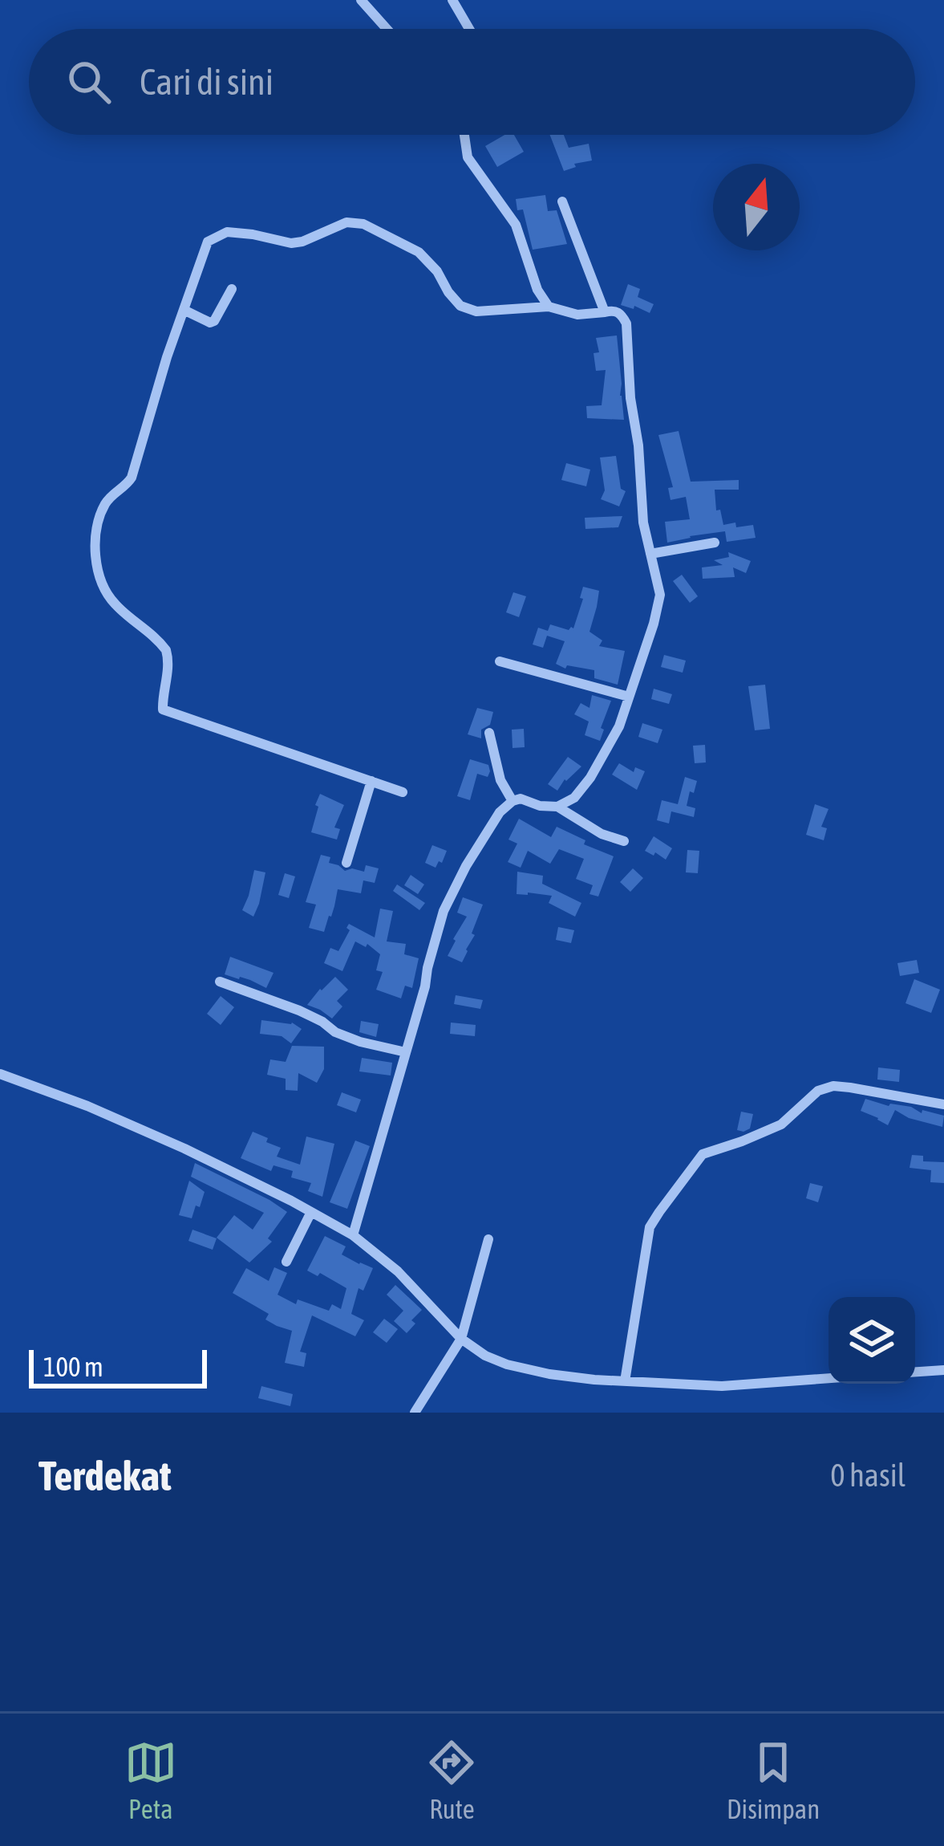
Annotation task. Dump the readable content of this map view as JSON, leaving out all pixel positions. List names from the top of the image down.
{
  "scale_bar": "100 m",
  "north": "top",
  "page": {
    "search": "Cari di sini",
    "scale": "100 m",
    "heading": ["Terdekat", "0 hasil"],
    "nav": ["Peta", "Rute", "Disimpan"]
  }
}
